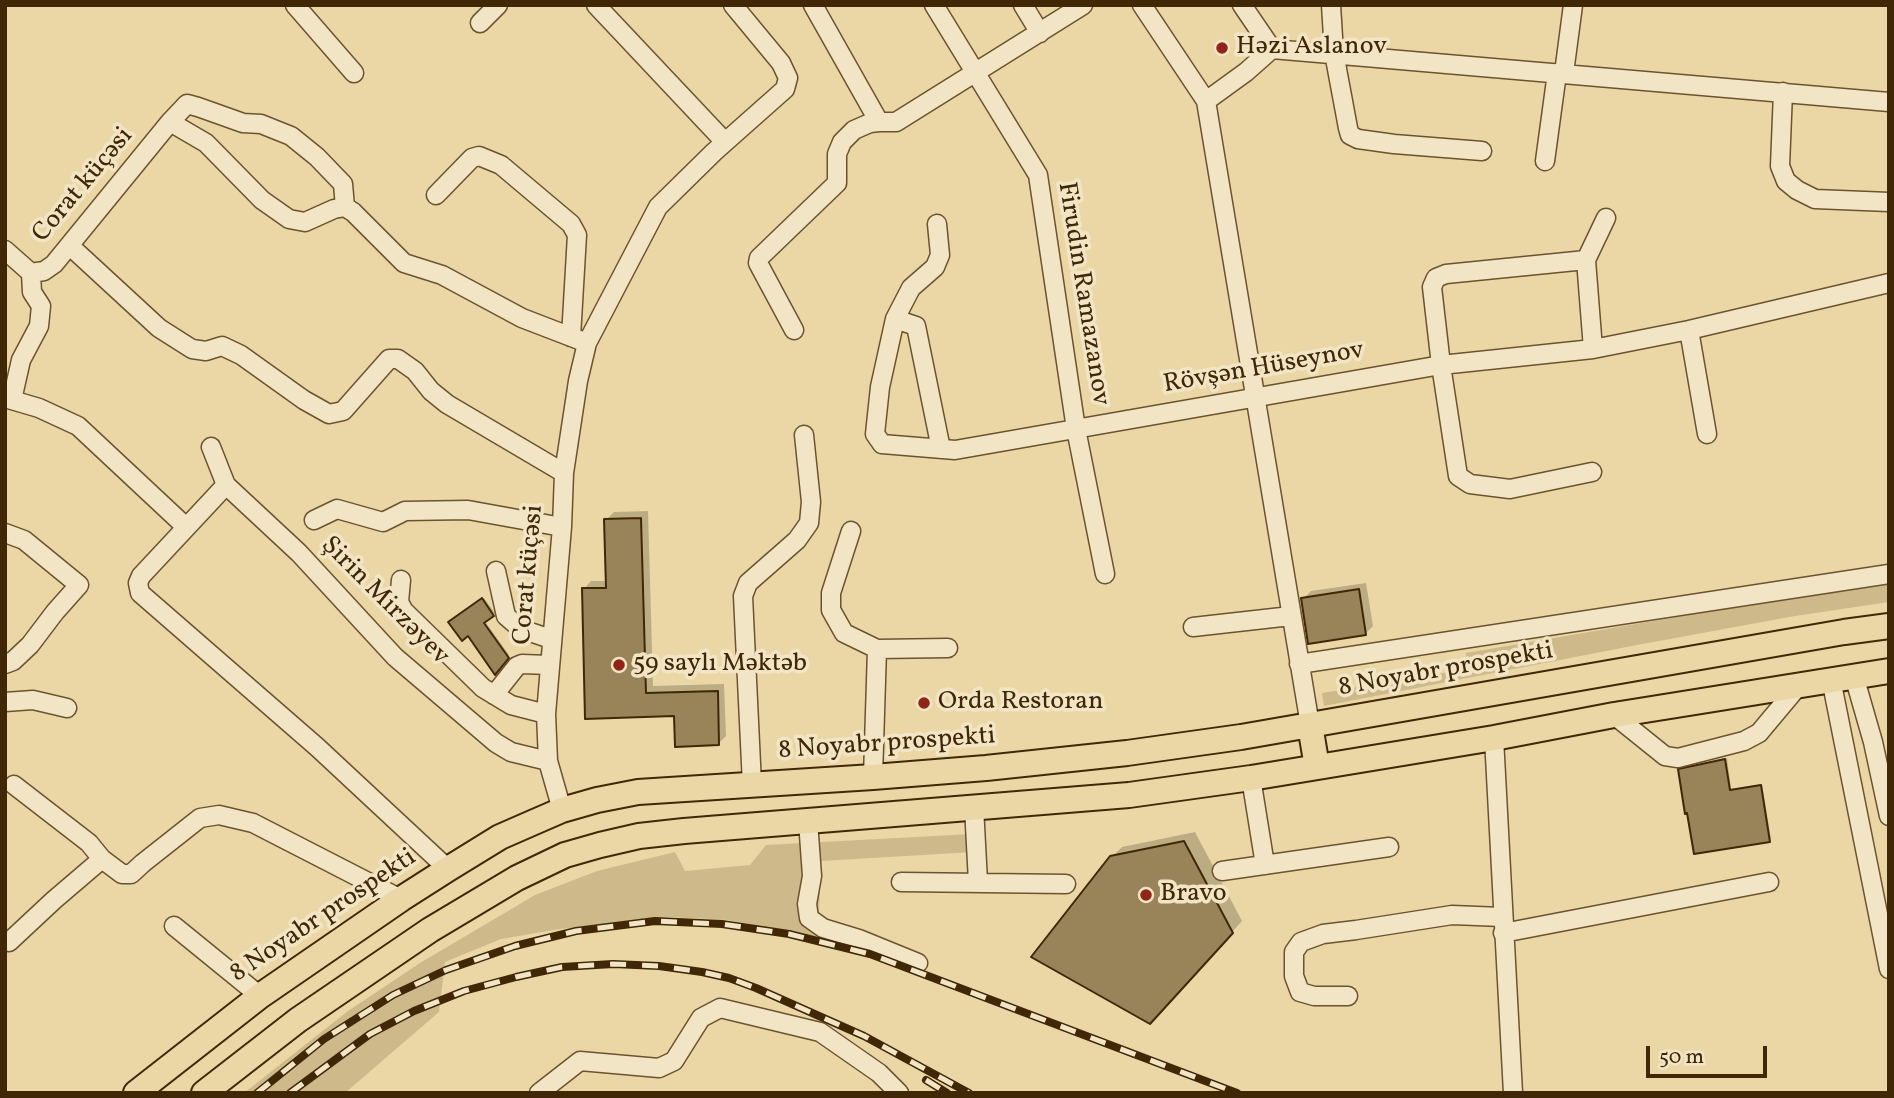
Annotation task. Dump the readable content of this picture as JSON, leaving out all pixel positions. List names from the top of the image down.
{
  "streets": {
    "highway": ["8 Noyabr prospekti"],
    "street": [
      "Corat küçəsi",
      "Firudin Ramazanov",
      "Rövşən Hüseynov",
      "Şirin Mirzəyev"
    ]
  },
  "crossings": [
    ["Corat küçəsi", "Şirin Mirzəyev"],
    ["Corat küçəsi", "8 Noyabr prospekti"],
    ["Firudin Ramazanov", "Rövşən Hüseynov"]
  ],
  "places": [
    "Həzi Aslanov",
    "59 saylı Məktəb",
    "Orda Restoran",
    "Bravo"
  ],
  "scale_bar": "50 m"
}
